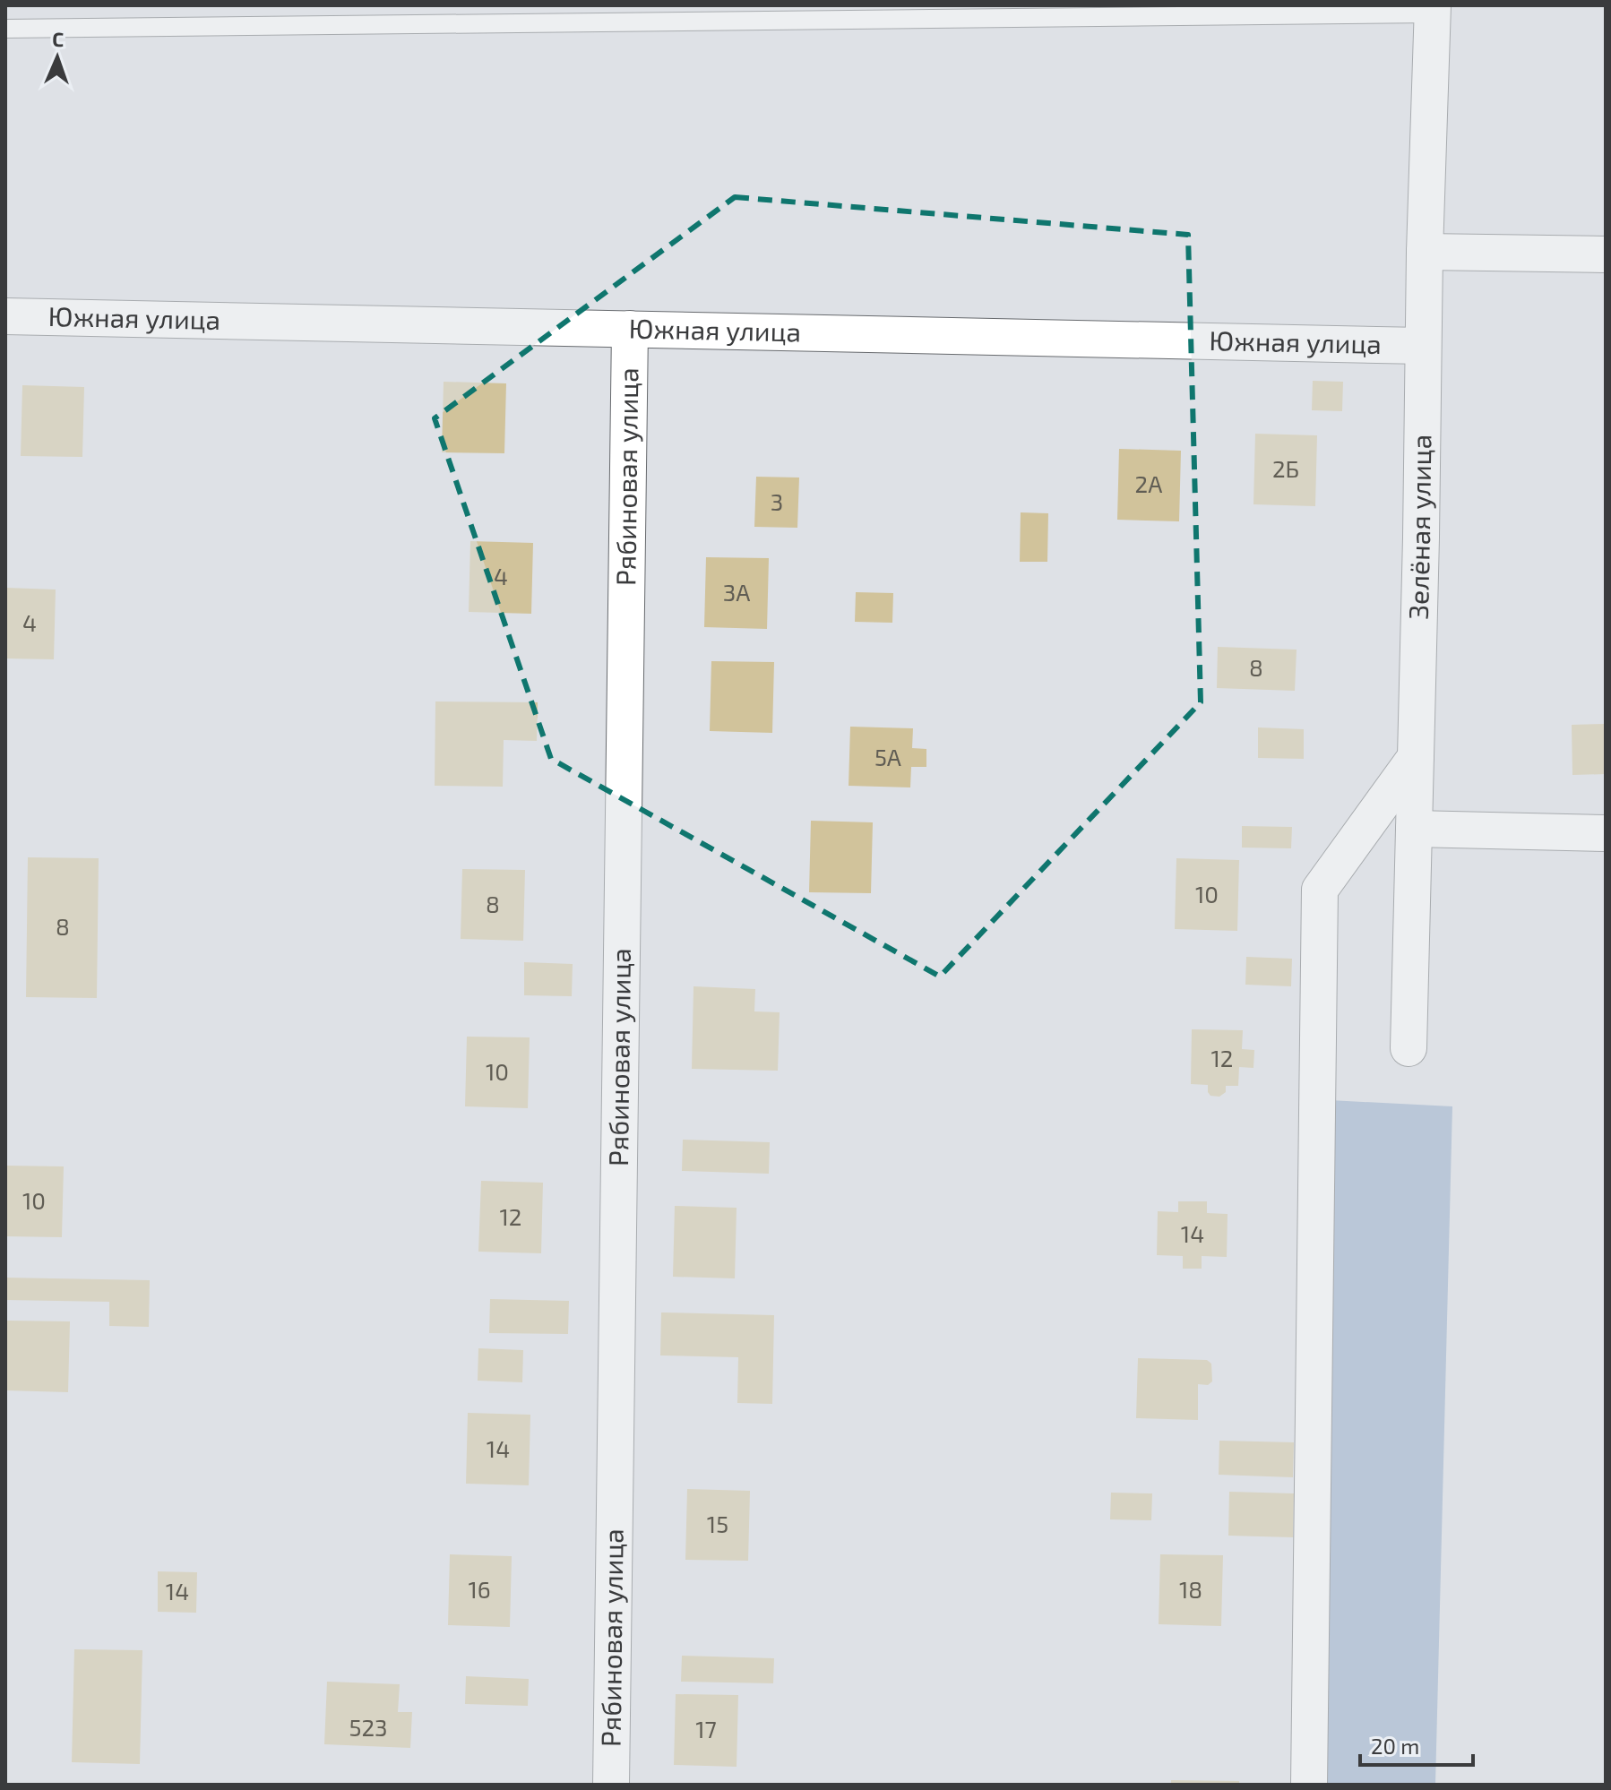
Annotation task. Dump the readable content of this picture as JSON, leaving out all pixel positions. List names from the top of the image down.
{
  "streets": {
    "street": ["Южная улица", "Рябиновая улица", "Зелёная улица"]
  },
  "crossings": [
    ["Южная улица", "Рябиновая улица"],
    ["Южная улица", "Зелёная улица"]
  ],
  "house_numbers": [
    "2Б",
    "2А",
    "3",
    "4",
    "3А",
    "4",
    "8",
    "5А",
    "10",
    "8",
    "8",
    "12",
    "10",
    "10",
    "12",
    "14",
    "14",
    "15",
    "16",
    "18",
    "14",
    "523",
    "17"
  ],
  "scale_bar": "20 m",
  "north": "top"
}
